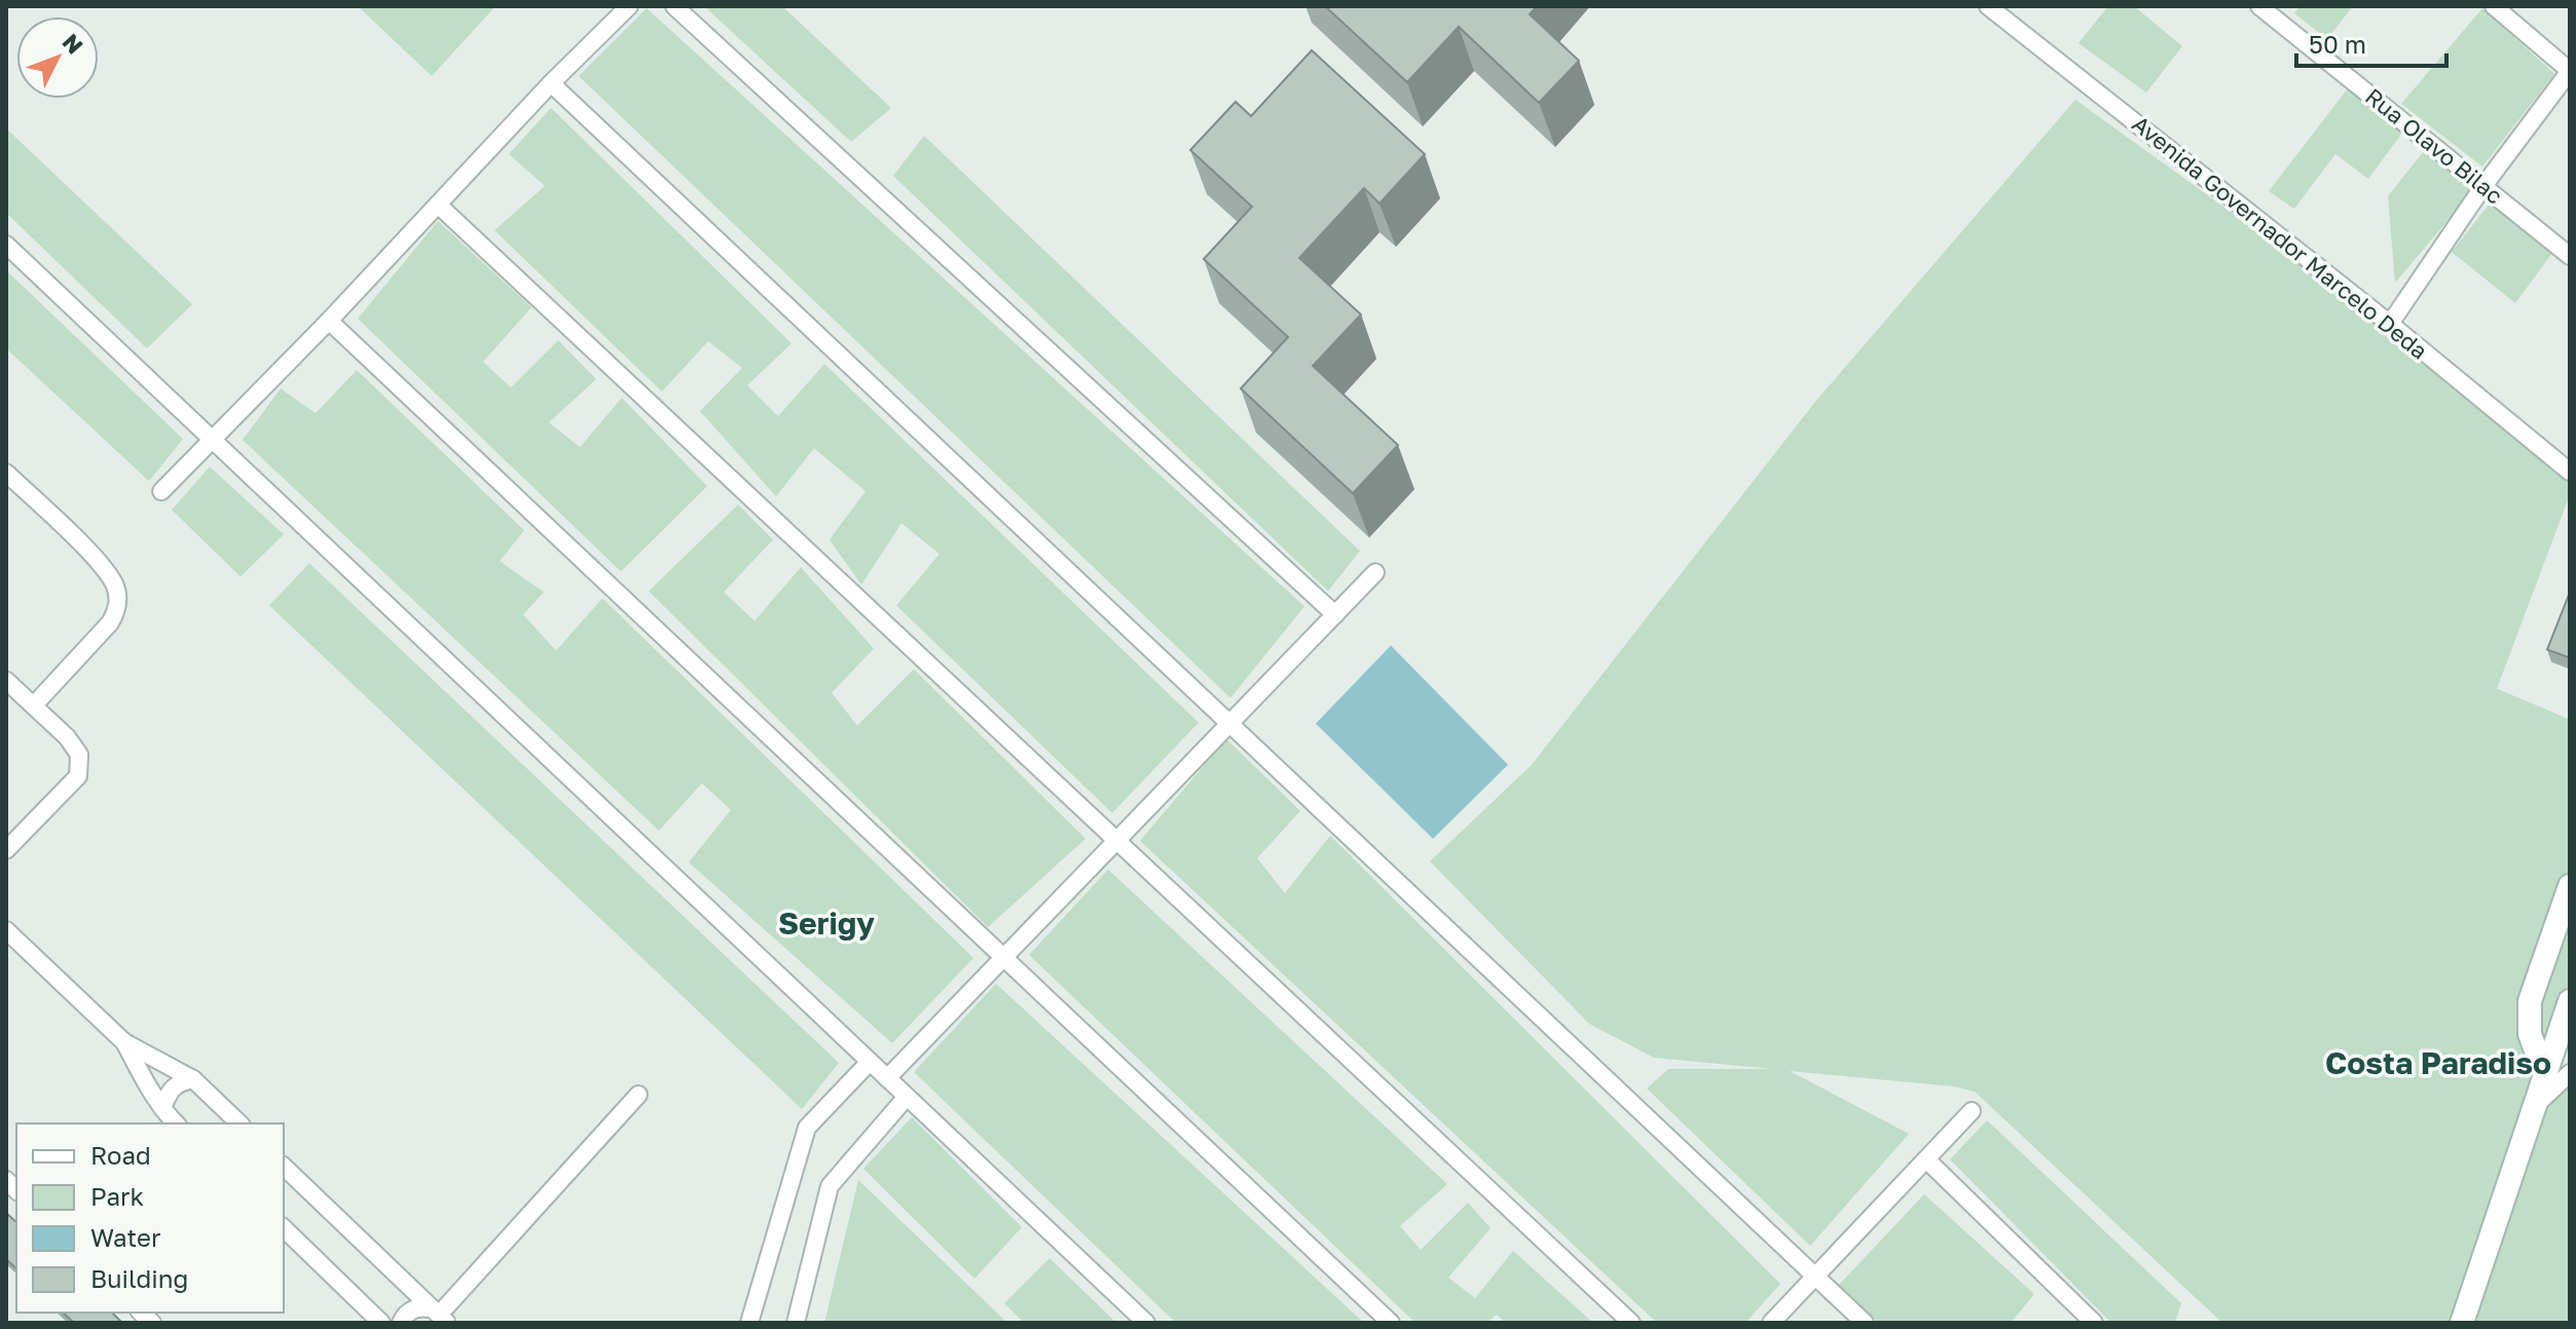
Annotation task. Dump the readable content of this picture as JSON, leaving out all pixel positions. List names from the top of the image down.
{
  "streets": {
    "street": ["Rua Olavo Bilac", "Avenida Governador Marcelo Deda"]
  },
  "districts": ["Serigy", "Costa Paradiso"],
  "legend": [
    "Road",
    "Park",
    "Water",
    "Building"
  ],
  "scale_bar": "50 m",
  "north": "top right"
}
